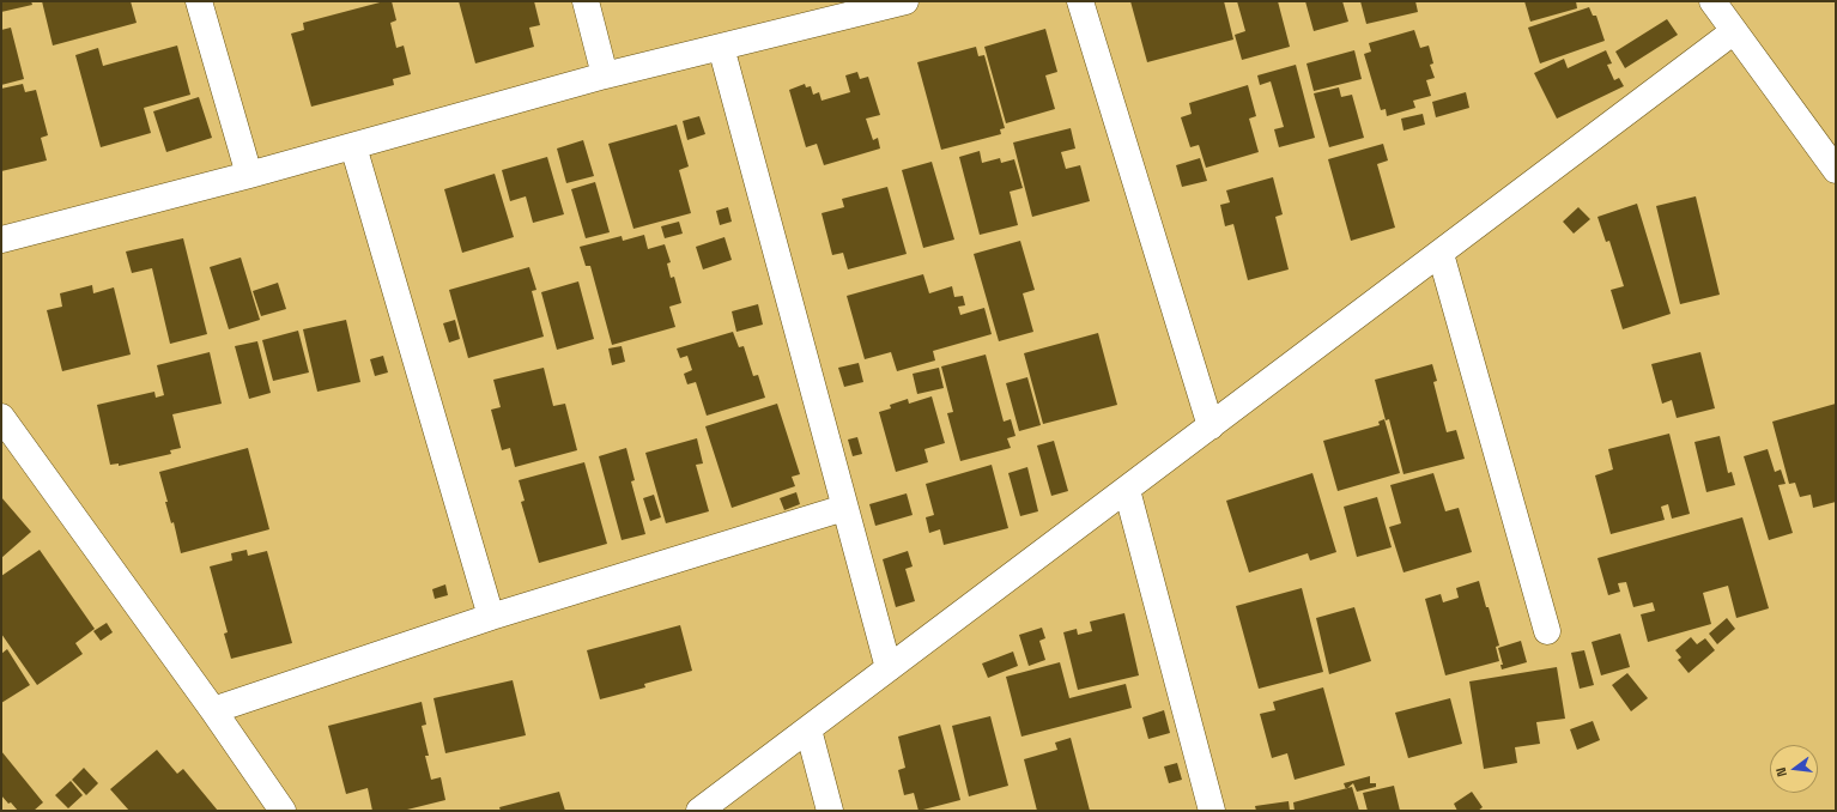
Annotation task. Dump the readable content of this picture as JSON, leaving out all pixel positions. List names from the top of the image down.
{
  "north": "left"
}
